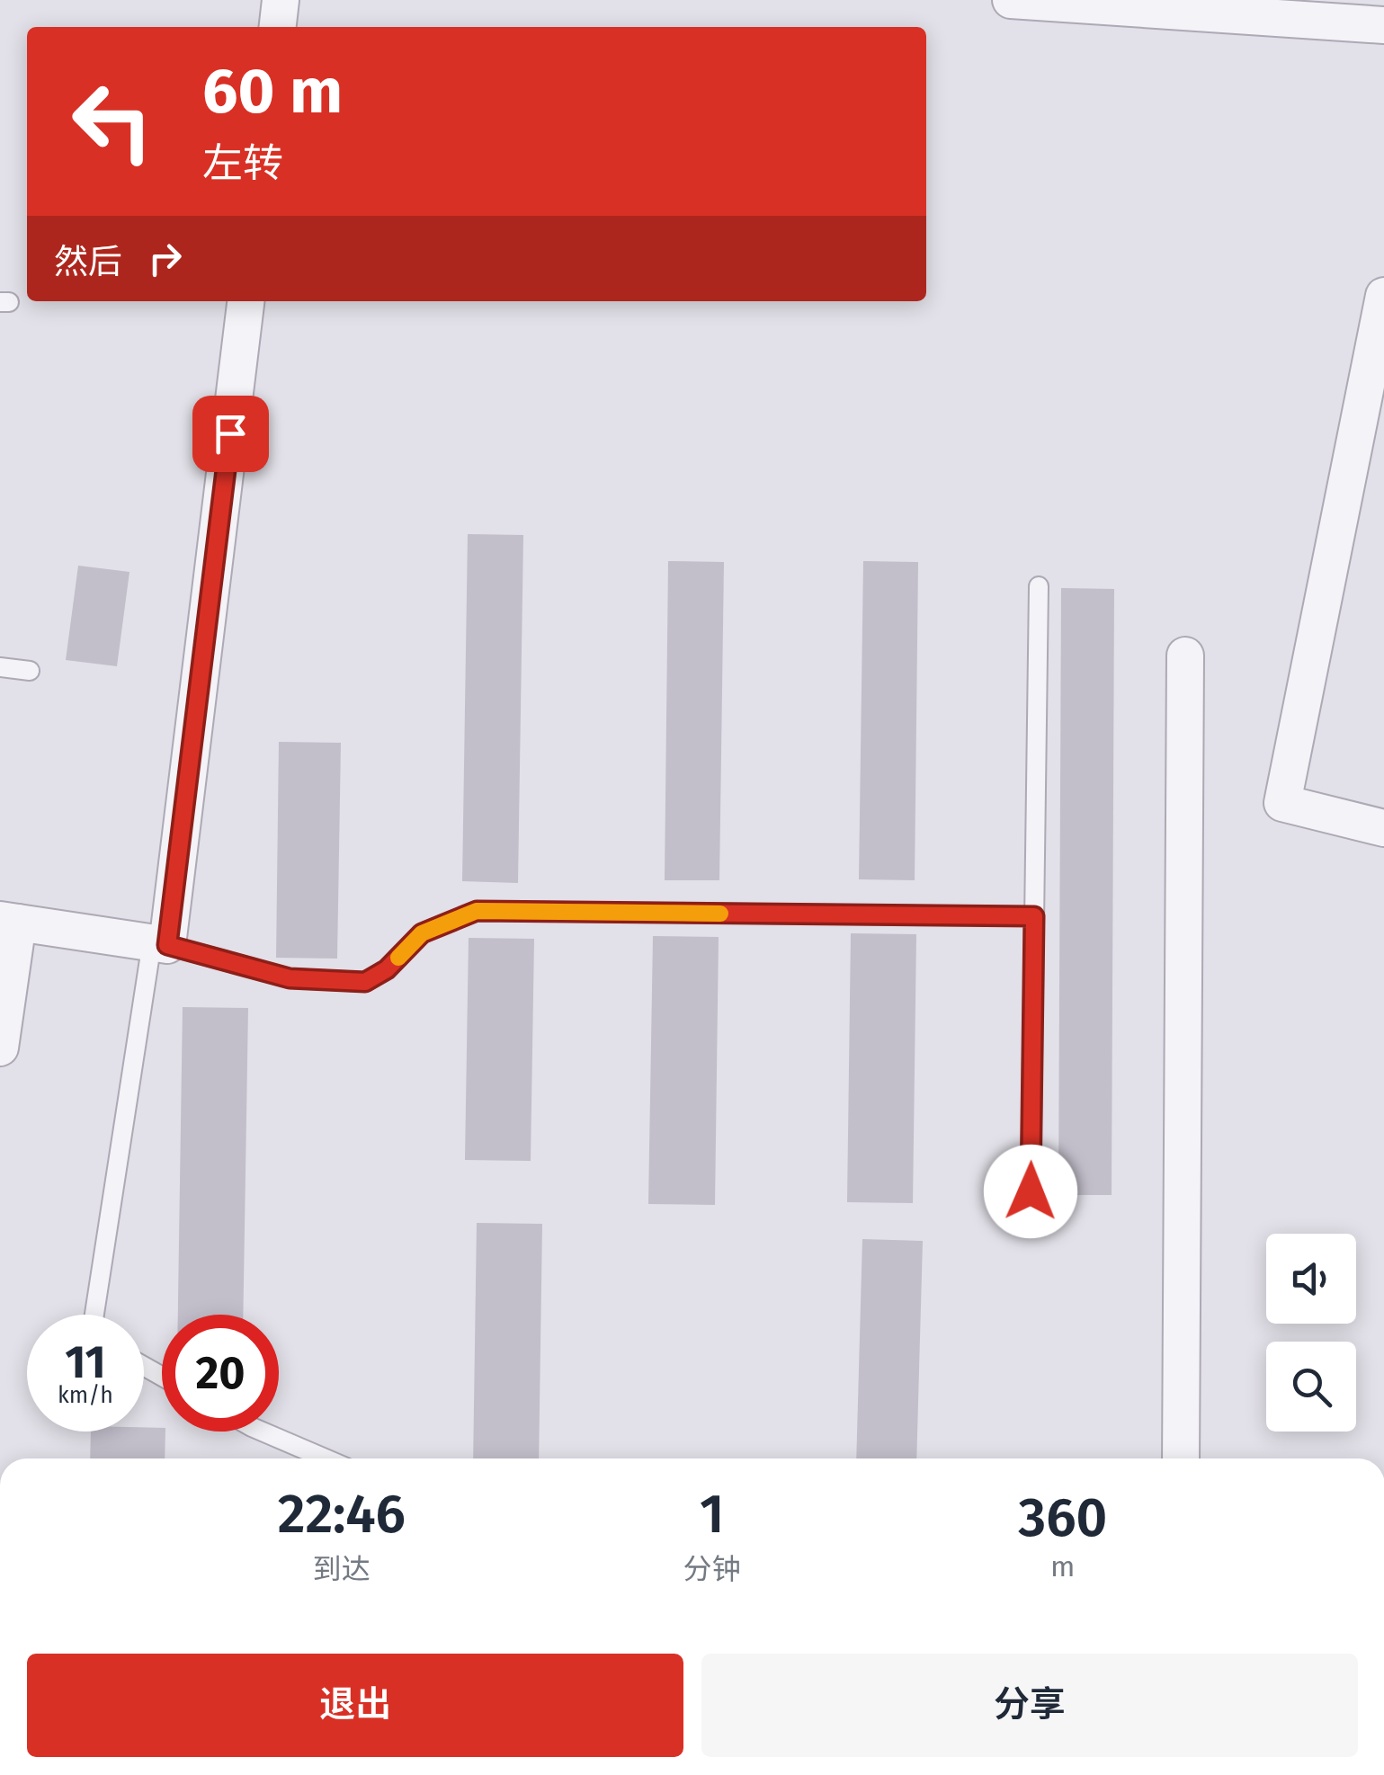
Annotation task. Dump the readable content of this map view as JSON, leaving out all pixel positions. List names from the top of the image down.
{
  "page": {
    "turn": ["60 m", "左转"],
    "then": "然后",
    "speed": "11 km/h",
    "limit": "20",
    "eta": [
      "22:46",
      "到达",
      "1",
      "分钟",
      "360",
      "m"
    ],
    "buttons": ["退出", "分享"]
  }
}
